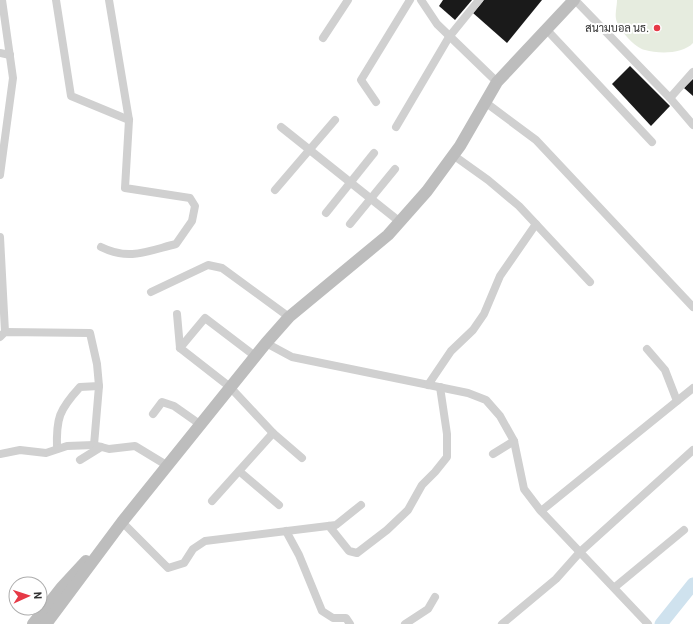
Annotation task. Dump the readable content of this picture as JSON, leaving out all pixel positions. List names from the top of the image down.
{
  "places": ["สนามบอล นธ."],
  "north": "right"
}
